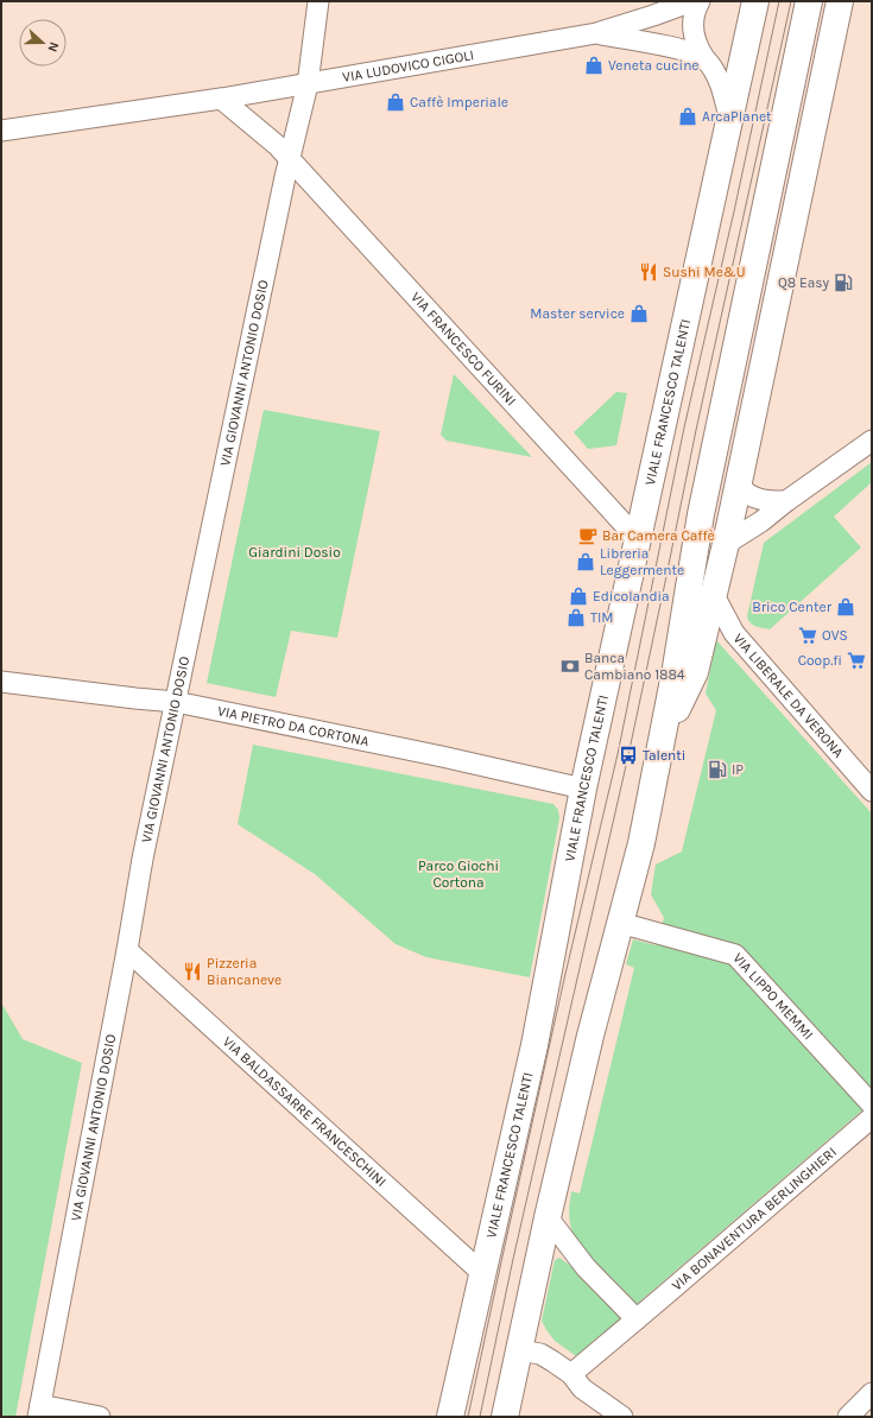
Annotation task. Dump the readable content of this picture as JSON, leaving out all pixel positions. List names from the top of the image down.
{
  "streets": {
    "main road": ["VIALE FRANCESCO TALENTI"],
    "street": [
      "VIA LUDOVICO CIGOLI",
      "VIA FRANCESCO FURINI",
      "VIA GIOVANNI ANTONIO DOSIO",
      "VIA LIBERALE DA VERONA",
      "VIA PIETRO DA CORTONA",
      "VIA LIPPO MEMMI",
      "VIA BALDASSARRE FRANCESCHINI",
      "VIA BONAVENTURA BERLINGHIERI"
    ]
  },
  "crossings": [
    ["VIA LUDOVICO CIGOLI", "VIA GIOVANNI ANTONIO DOSIO"],
    ["VIA FRANCESCO FURINI", "VIA GIOVANNI ANTONIO DOSIO"],
    ["VIA FRANCESCO FURINI", "VIALE FRANCESCO TALENTI"],
    ["VIA GIOVANNI ANTONIO DOSIO", "VIA PIETRO DA CORTONA"],
    ["VIA GIOVANNI ANTONIO DOSIO", "VIA BALDASSARRE FRANCESCHINI"],
    ["VIALE FRANCESCO TALENTI", "VIA PIETRO DA CORTONA"],
    ["VIALE FRANCESCO TALENTI", "VIA BALDASSARRE FRANCESCHINI"]
  ],
  "parks": ["Giardini Dosio", "Parco Giochi Cortona"],
  "places": {
    "shop": [
      "Veneta cucine",
      "Caffè Imperiale",
      "ArcaPlanet",
      "Master service",
      "Libreria Leggermente",
      "Edicolandia",
      "Brico Center",
      "TIM"
    ],
    "restaurant": ["Sushi Me&U", "Pizzeria Biancaneve"],
    "fuel station": ["Q8 Easy", "IP"],
    "cafe": ["Bar Camera Caffè"],
    "supermarket": ["OVS", "Coop.fi"],
    "bank": ["Banca Cambiano 1884"],
    "bus stop": ["Talenti"]
  },
  "north": "right"
}
